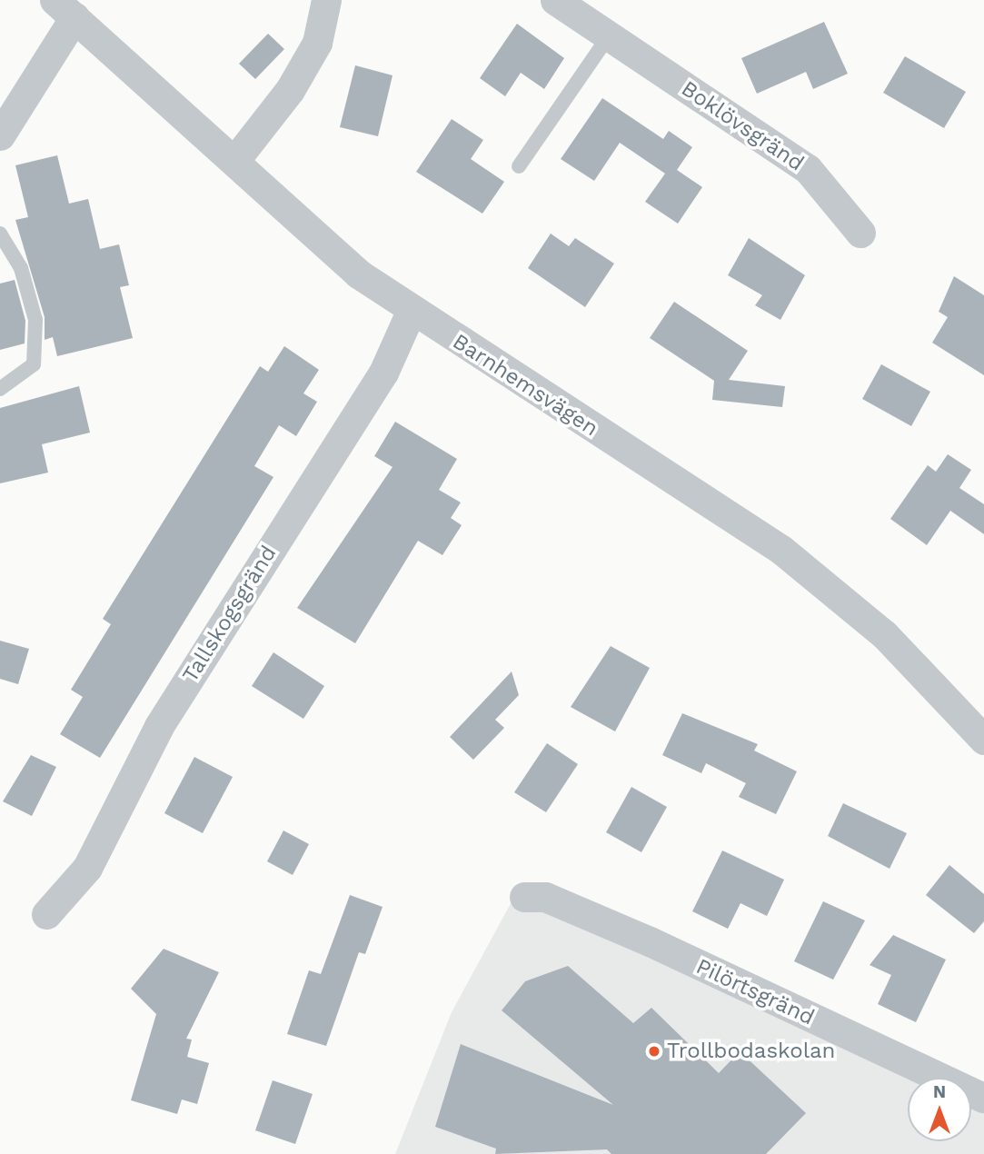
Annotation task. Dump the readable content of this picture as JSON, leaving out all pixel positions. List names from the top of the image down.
{
  "streets": {
    "street": [
      "Boklövsgränd",
      "Barnhemsvägen",
      "Tallskogsgränd",
      "Pilörtsgränd"
    ]
  },
  "crossings": [
    ["Barnhemsvägen", "Tallskogsgränd"]
  ],
  "places": ["Trollbodaskolan"],
  "north": "top"
}
